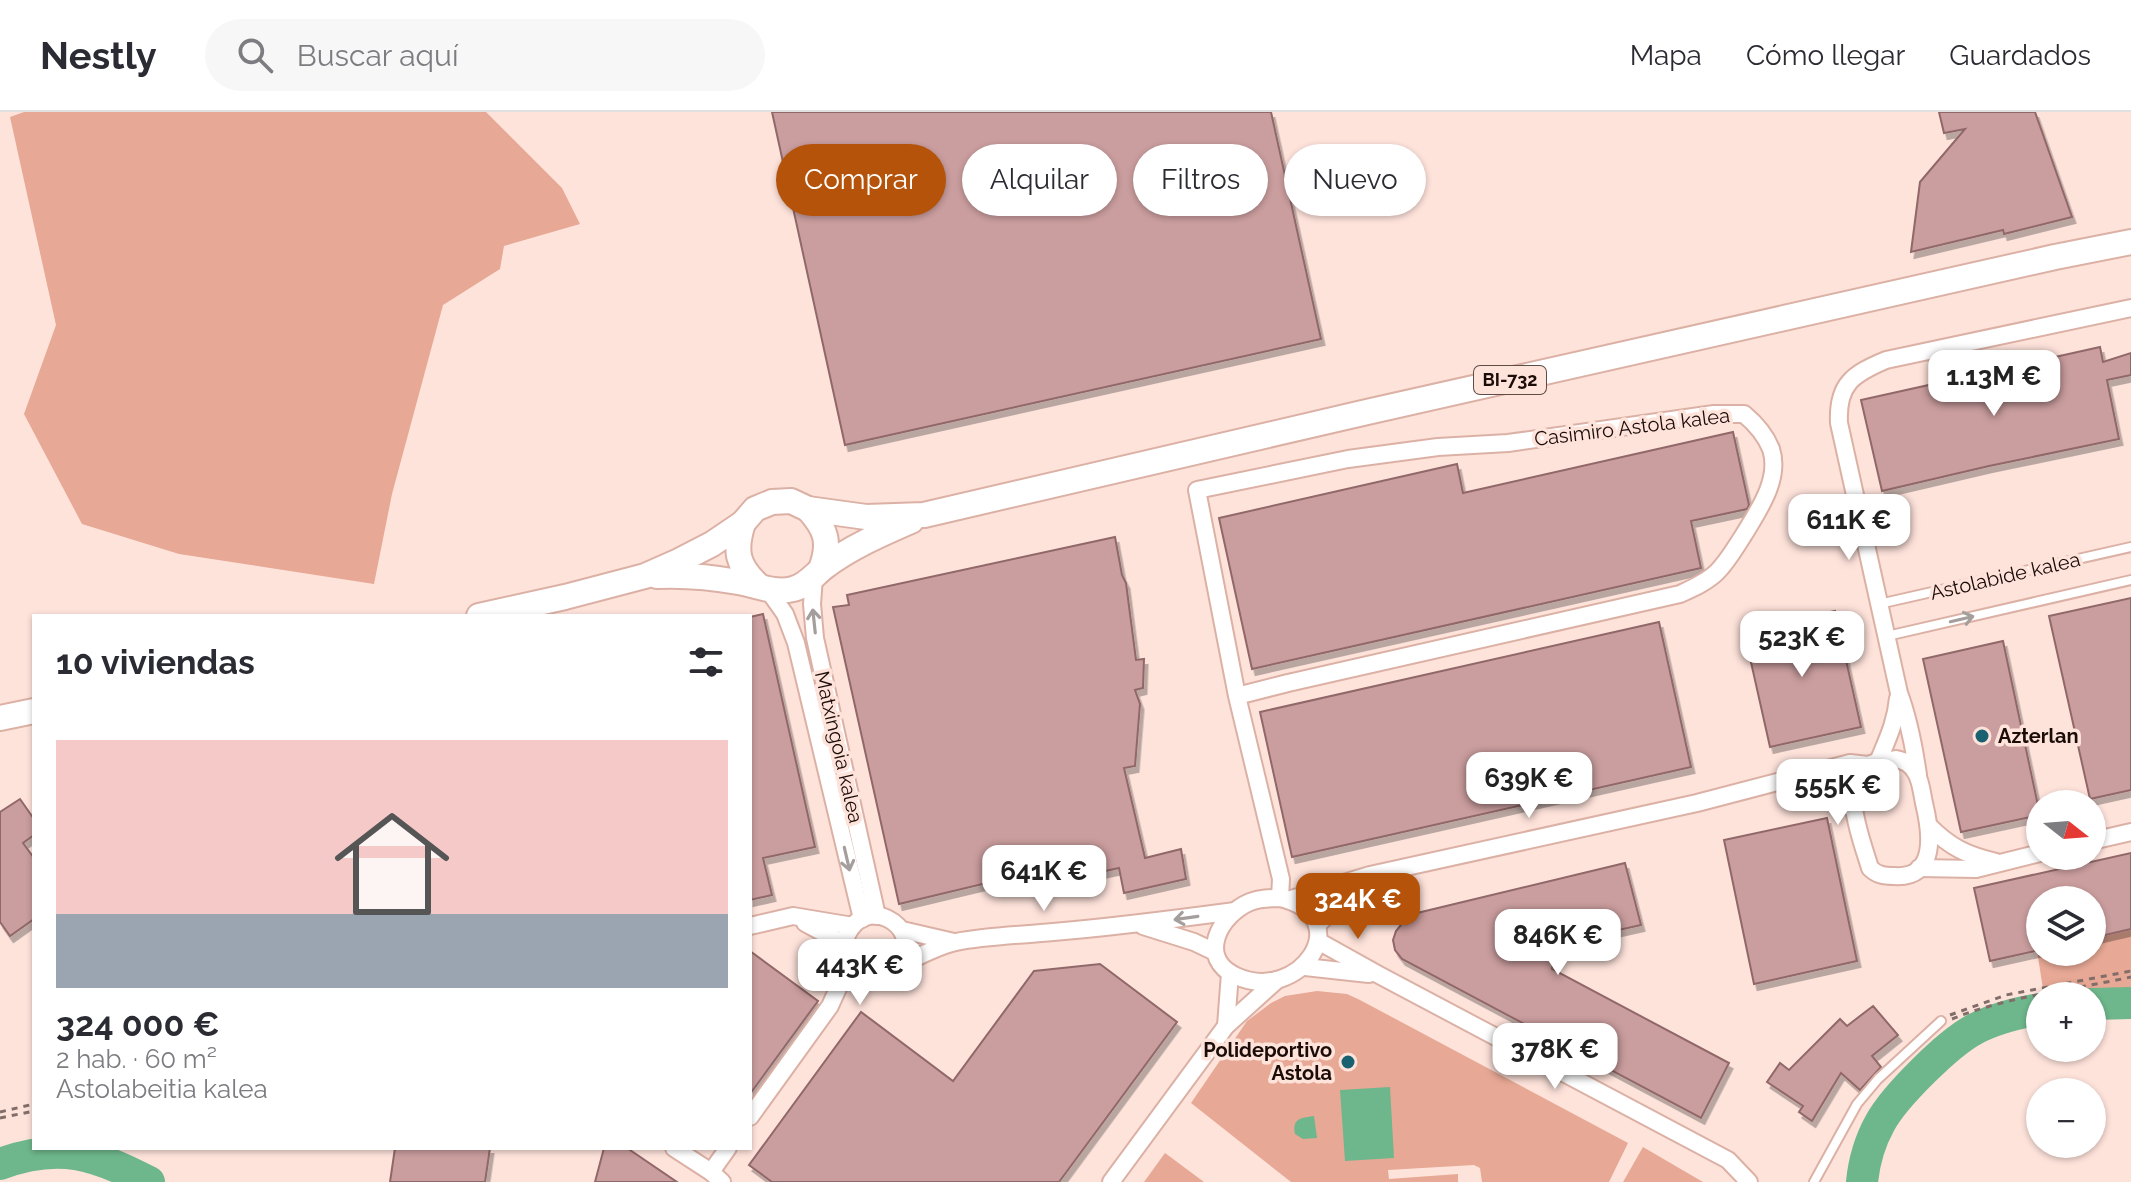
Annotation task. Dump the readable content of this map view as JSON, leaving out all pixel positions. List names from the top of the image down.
{
  "streets": {
    "main road": ["BI-732"],
    "street": ["Casimiro Astola kalea", "Matxingoia kalea"],
    "lane": ["Astolabide kalea"]
  },
  "crossings": [
    ["BI-732", "Matxingoia kalea"]
  ],
  "places": ["Azterlan", "Polideportivo Astola"],
  "north": "right",
  "page": {
    "header": "Nestly",
    "search": "Buscar aquí",
    "nav": ["Mapa", "Cómo llegar", "Guardados"],
    "chip": [
      "Comprar",
      "Alquilar",
      "Filtros",
      "Nuevo"
    ],
    "price": [
      "1.13M €",
      "611K €",
      "523K €",
      "639K €",
      "555K €",
      "641K €",
      "324K €",
      "846K €",
      "443K €",
      "378K €"
    ],
    "heading": "10 viviendas",
    "list": [
      {
        "name": "324 000 €",
        "note": "2 hab. · 60 m² · Astolabeitia kalea"
      }
    ],
    "map_buttons": ["+", "−"]
  }
}
